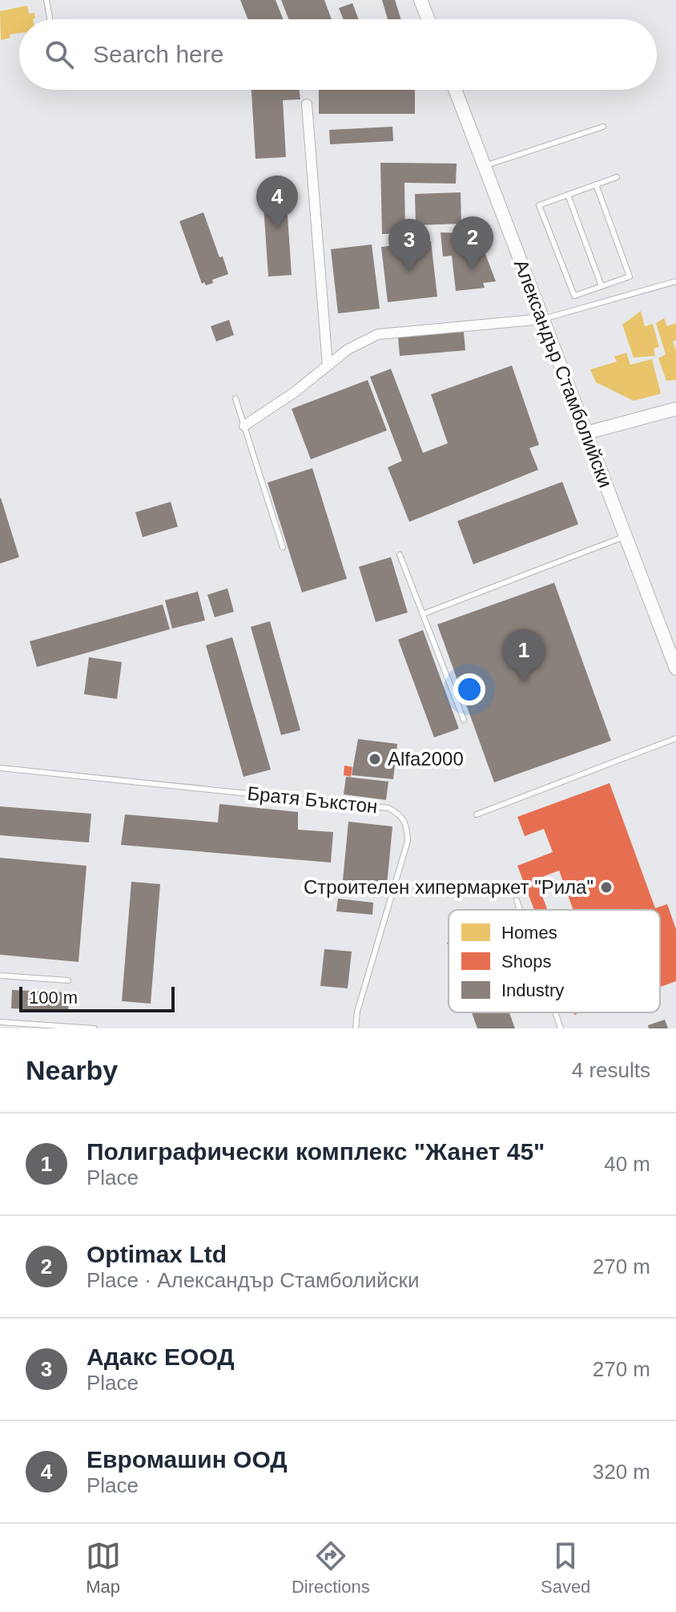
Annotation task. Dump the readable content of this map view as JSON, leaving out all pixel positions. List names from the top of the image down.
{
  "streets": {
    "street": ["Александър Стамболийски"],
    "lane": ["Братя Бъкстон"]
  },
  "places": ["Alfa2000", "Строителен хипермаркет \"Рила\""],
  "legend": ["Homes", "Shops", "Industry"],
  "scale_bar": "100 m",
  "page": {
    "search": "Search here",
    "pins": [
      "4",
      "2",
      "3",
      "1"
    ],
    "scale": "100 m",
    "heading": ["Nearby", "4 results"],
    "list": [
      {
        "mark": "1",
        "name": "Полиграфически комплекс \"Жанет 45\"",
        "note": "Place",
        "value": "40 m"
      },
      {
        "mark": "2",
        "name": "Optimax Ltd",
        "note": "Place · Александър Стамболийски",
        "value": "270 m"
      },
      {
        "mark": "3",
        "name": "Адакс ЕООД",
        "note": "Place",
        "value": "270 m"
      },
      {
        "mark": "4",
        "name": "Евромашин ООД",
        "note": "Place",
        "value": "320 m"
      }
    ],
    "nav": ["Map", "Directions", "Saved"]
  }
}
